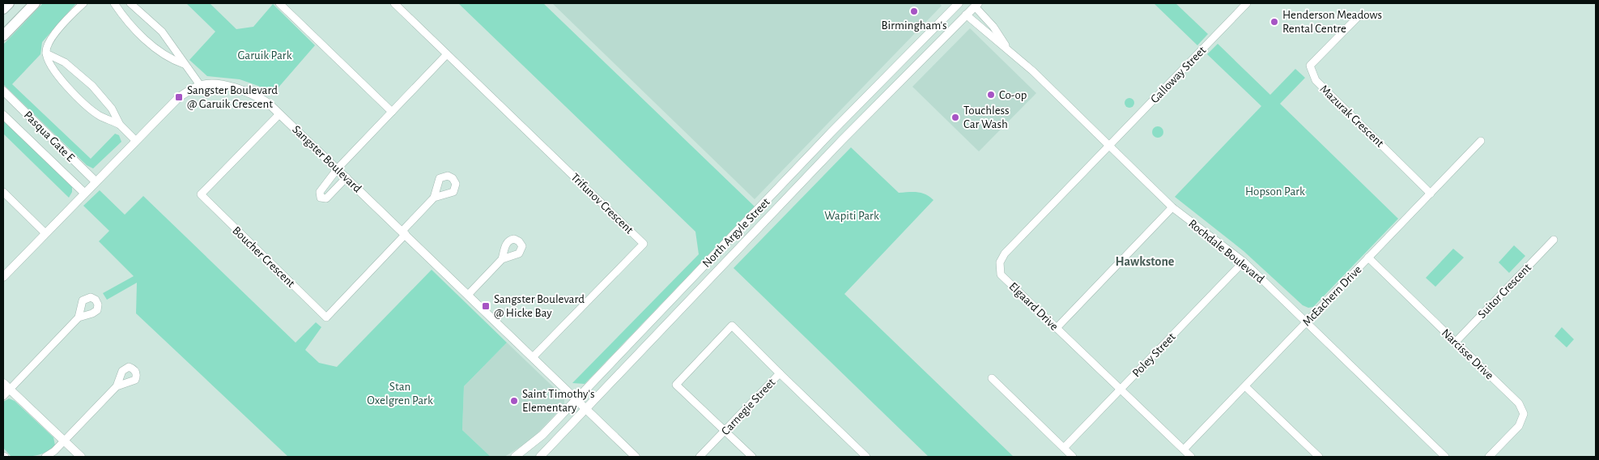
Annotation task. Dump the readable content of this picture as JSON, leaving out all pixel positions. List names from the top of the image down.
{
  "streets": {
    "street": [
      "Galloway Street",
      "Mazurak Crescent",
      "Pasqua Gate E",
      "Sangster Boulevard",
      "Trifunov Crescent",
      "North Argyle Street",
      "Rochdale Boulevard",
      "Boucher Crescent",
      "Suitor Crescent",
      "McEachern Drive",
      "Elgaard Drive",
      "Narcisse Drive",
      "Poley Street",
      "Carnegie Street"
    ]
  },
  "crossings": [
    ["Galloway Street", "Rochdale Boulevard"],
    ["Galloway Street", "Elgaard Drive"],
    ["Mazurak Crescent", "McEachern Drive"],
    ["Sangster Boulevard", "Trifunov Crescent"],
    ["Sangster Boulevard", "North Argyle Street"],
    ["Sangster Boulevard", "Boucher Crescent"],
    ["North Argyle Street", "Rochdale Boulevard"],
    ["Rochdale Boulevard", "McEachern Drive"],
    ["Rochdale Boulevard", "Elgaard Drive"],
    ["Rochdale Boulevard", "Poley Street"],
    ["Suitor Crescent", "Narcisse Drive"],
    ["McEachern Drive", "Elgaard Drive"],
    ["McEachern Drive", "Narcisse Drive"],
    ["Elgaard Drive", "Poley Street"]
  ],
  "districts": ["Hawkstone"],
  "parks": [
    "Garuik Park",
    "Hopson Park",
    "Wapiti Park",
    "Stan Oxelgren Park"
  ],
  "places": {
    "other": [
      "Birmingham's",
      "Henderson Meadows Rental Centre",
      "Co-op",
      "Touchless Car Wash",
      "Saint Timothy's Elementary"
    ],
    "transit": ["Sangster Boulevard @ Garuik Crescent", "Sangster Boulevard @ Hicke Bay"]
  }
}
